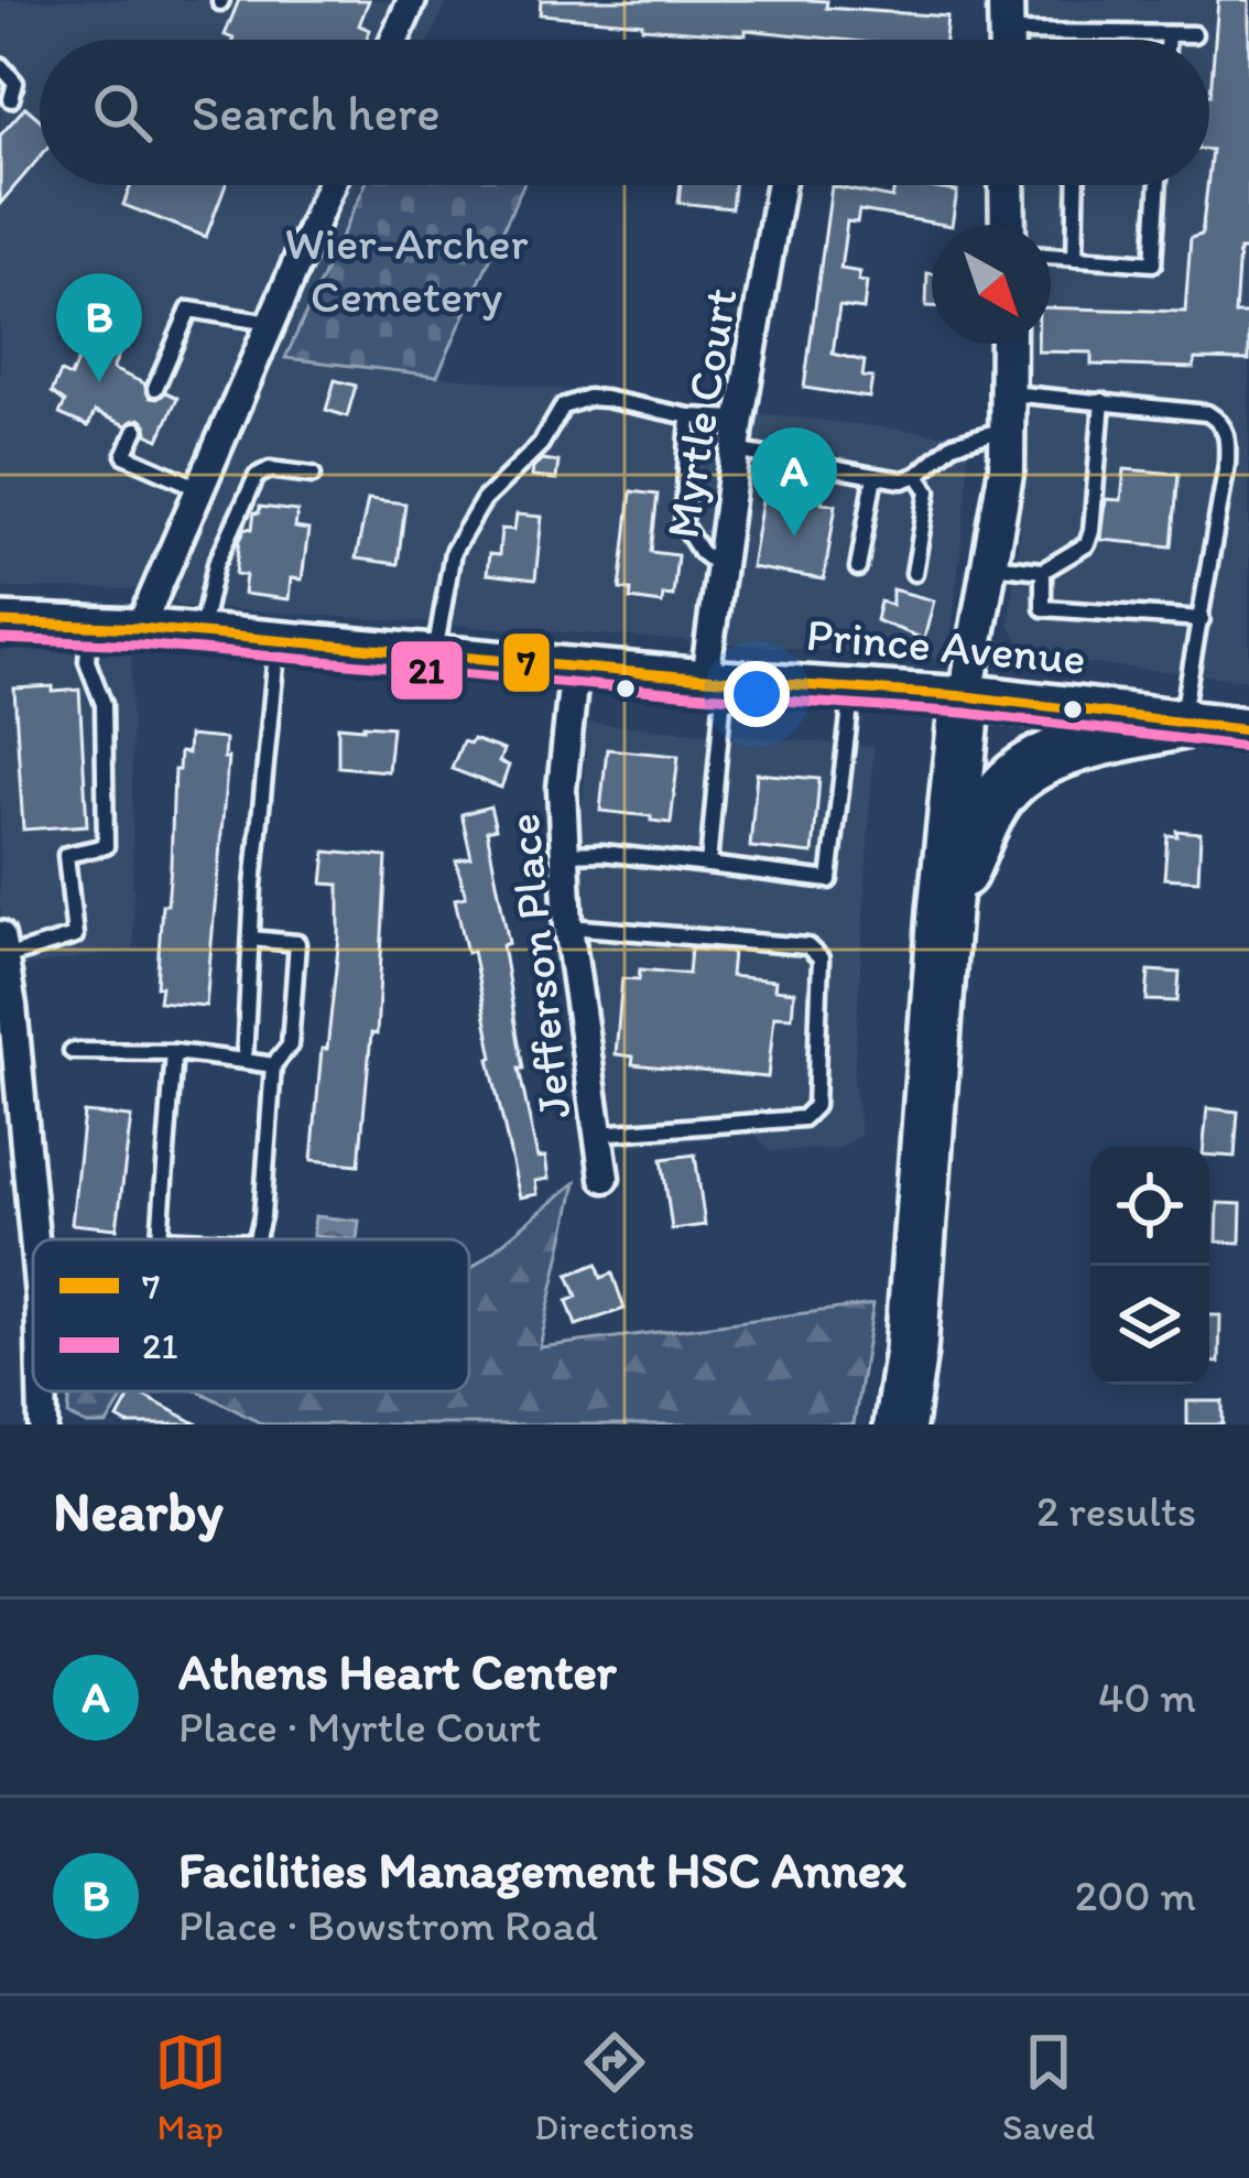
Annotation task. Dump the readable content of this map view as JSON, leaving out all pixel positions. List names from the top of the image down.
{
  "streets": {
    "highway": ["Prince Avenue"],
    "street": ["Myrtle Court", "Jefferson Place"]
  },
  "crossings": [
    ["Myrtle Court", "Prince Avenue"],
    ["Prince Avenue", "Jefferson Place"]
  ],
  "parks": ["Wier-Archer Cemetery"],
  "lines": ["transit line 7", "transit line 21"],
  "legend": ["7", "21"],
  "north": "bottom right",
  "page": {
    "search": "Search here",
    "pins": ["B", "A"],
    "heading": ["Nearby", "2 results"],
    "list": [
      {
        "mark": "A",
        "name": "Athens Heart Center",
        "note": "Place · Myrtle Court",
        "value": "40 m"
      },
      {
        "mark": "B",
        "name": "Facilities Management HSC Annex",
        "note": "Place · Bowstrom Road",
        "value": "200 m"
      }
    ],
    "nav": ["Map", "Directions", "Saved"]
  }
}
